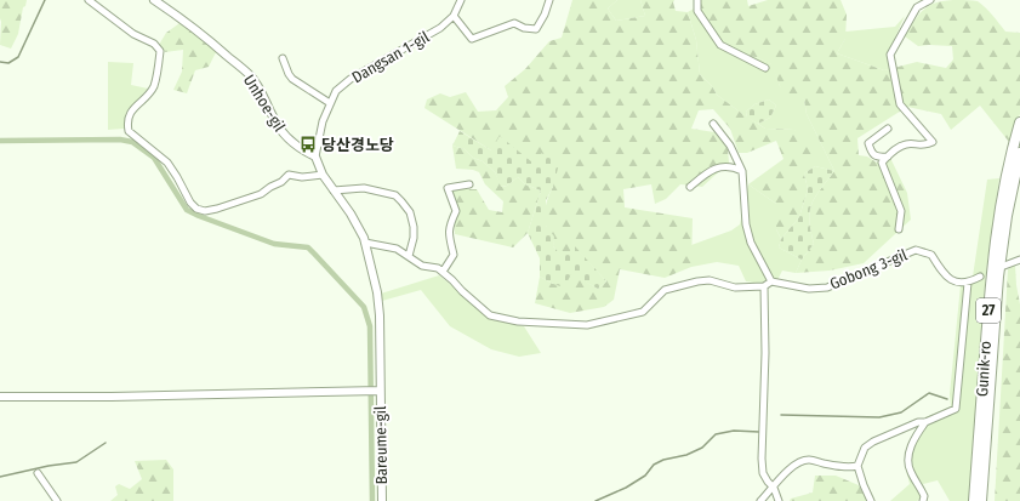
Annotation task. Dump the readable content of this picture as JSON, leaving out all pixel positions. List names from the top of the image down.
{
  "streets": {
    "highway": ["27", "Gunik-ro"],
    "street": [
      "Dangsan 1-gil",
      "Unhoe-gil",
      "Gobong 3-gil",
      "Bareume-gil"
    ]
  },
  "crossings": [
    ["Dangsan 1-gil", "Unhoe-gil"]
  ],
  "places": {
    "bus stop": ["당산경노당"]
  }
}
